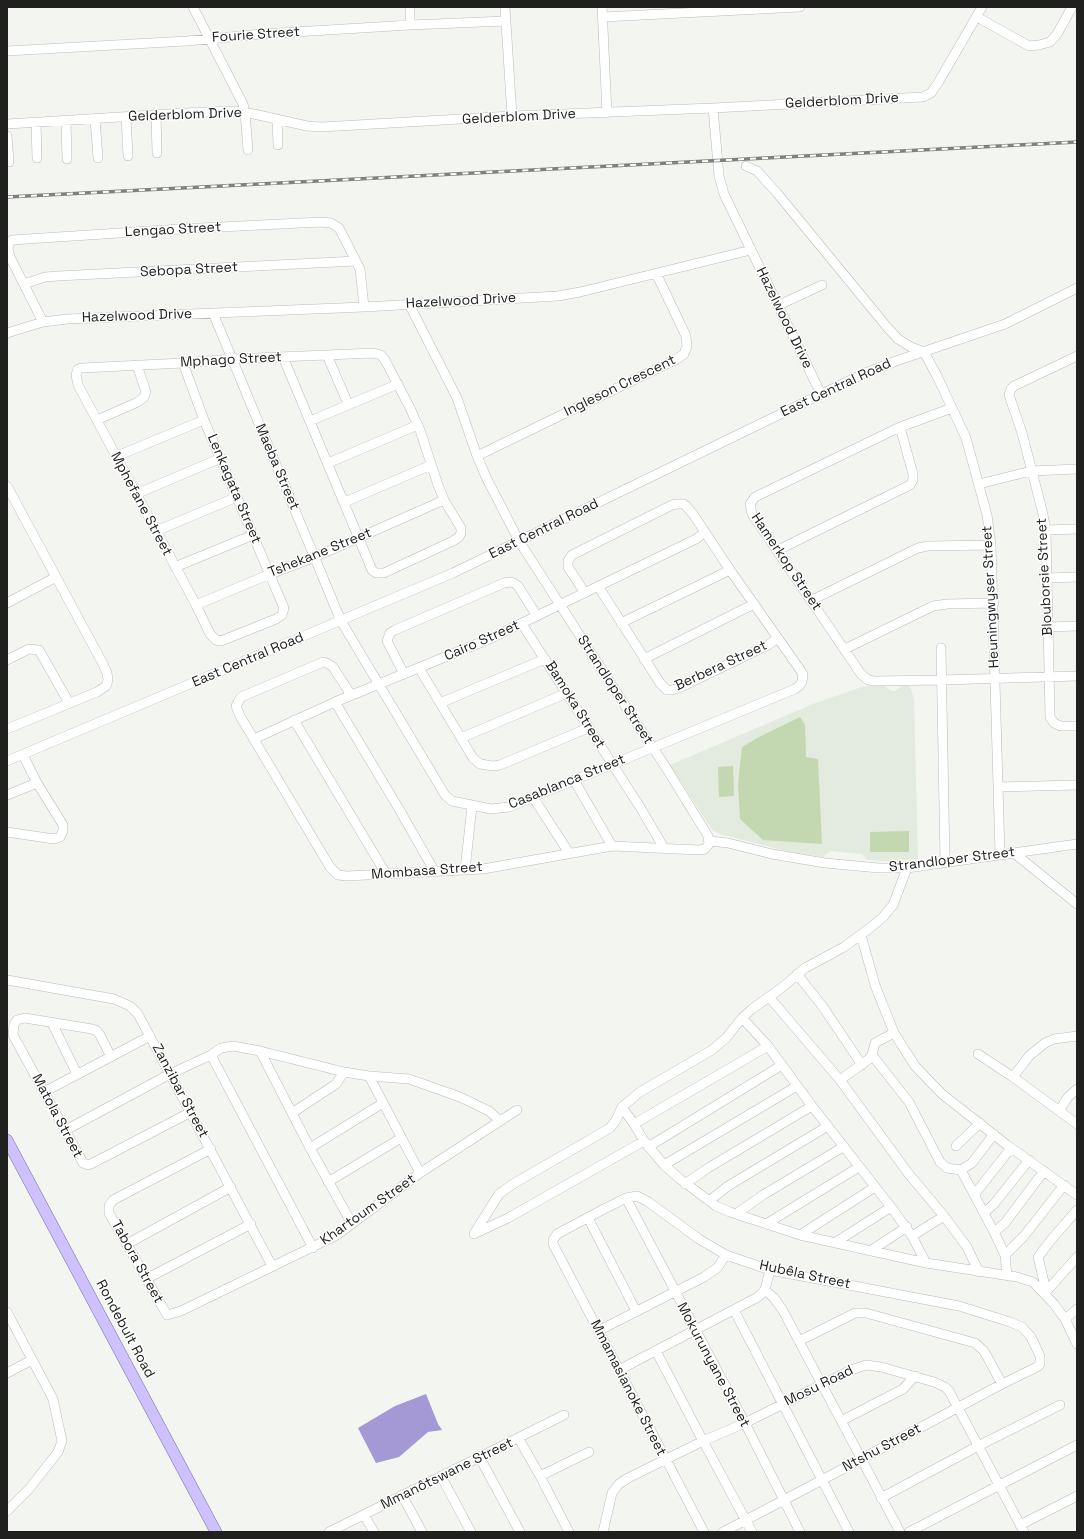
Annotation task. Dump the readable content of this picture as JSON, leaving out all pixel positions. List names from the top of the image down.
{
  "streets": {
    "main road": ["Rondebult Road"],
    "street": [
      "Fourie Street",
      "Gelderblom Drive",
      "Lengao Street",
      "Sebopa Street",
      "Hazelwood Drive",
      "Mphago Street",
      "Ingleson Crescent",
      "East Central Road",
      "Maeba Street",
      "Lenkagata Street",
      "Mphefane Street",
      "Tshekane Street",
      "Hamerkop Street",
      "Blouborsie Street",
      "Heuningwyser Street",
      "Cairo Street",
      "Berbera Street",
      "Strandloper Street",
      "Bamoka Street",
      "Casablanca Street",
      "Mombasa Street",
      "Zanzibar Street",
      "Matola Street",
      "Khartoum Street",
      "Tabora Street",
      "Hubêla Street",
      "Mokurunyane Street",
      "Mosu Road",
      "Mmamasianoke Street",
      "Ntshu Street",
      "Mmanôtswane Street"
    ]
  },
  "crossings": [
    ["Lengao Street", "Sebopa Street"],
    ["Lengao Street", "Hazelwood Drive"],
    ["Hazelwood Drive", "Ingleson Crescent"],
    ["Hazelwood Drive", "East Central Road"],
    ["Hazelwood Drive", "Maeba Street"],
    ["Mphago Street", "Maeba Street"],
    ["Mphago Street", "Lenkagata Street"],
    ["Mphago Street", "Mphefane Street"],
    ["East Central Road", "Maeba Street"],
    ["East Central Road", "Heuningwyser Street"],
    ["East Central Road", "Strandloper Street"],
    ["East Central Road", "Casablanca Street"],
    ["Maeba Street", "Tshekane Street"],
    ["Maeba Street", "Casablanca Street"],
    ["Lenkagata Street", "Mphefane Street"],
    ["Lenkagata Street", "Tshekane Street"],
    ["Mphefane Street", "Tshekane Street"],
    ["Hamerkop Street", "Blouborsie Street"],
    ["Hamerkop Street", "Heuningwyser Street"],
    ["Heuningwyser Street", "Strandloper Street"],
    ["Cairo Street", "Berbera Street"],
    ["Cairo Street", "Strandloper Street"],
    ["Cairo Street", "Bamoka Street"],
    ["Cairo Street", "Casablanca Street"],
    ["Cairo Street", "Mombasa Street"],
    ["Berbera Street", "Casablanca Street"],
    ["Strandloper Street", "Casablanca Street"],
    ["Strandloper Street", "Mombasa Street"],
    ["Bamoka Street", "Casablanca Street"],
    ["Bamoka Street", "Mombasa Street"],
    ["Zanzibar Street", "Matola Street"],
    ["Zanzibar Street", "Khartoum Street"],
    ["Zanzibar Street", "Tabora Street"],
    ["Khartoum Street", "Tabora Street"],
    ["Hubêla Street", "Mokurunyane Street"],
    ["Hubêla Street", "Ntshu Street"],
    ["Mokurunyane Street", "Mosu Road"],
    ["Mokurunyane Street", "Ntshu Street"],
    ["Mosu Road", "Mmamasianoke Street"],
    ["Mosu Road", "Ntshu Street"]
  ]
}
